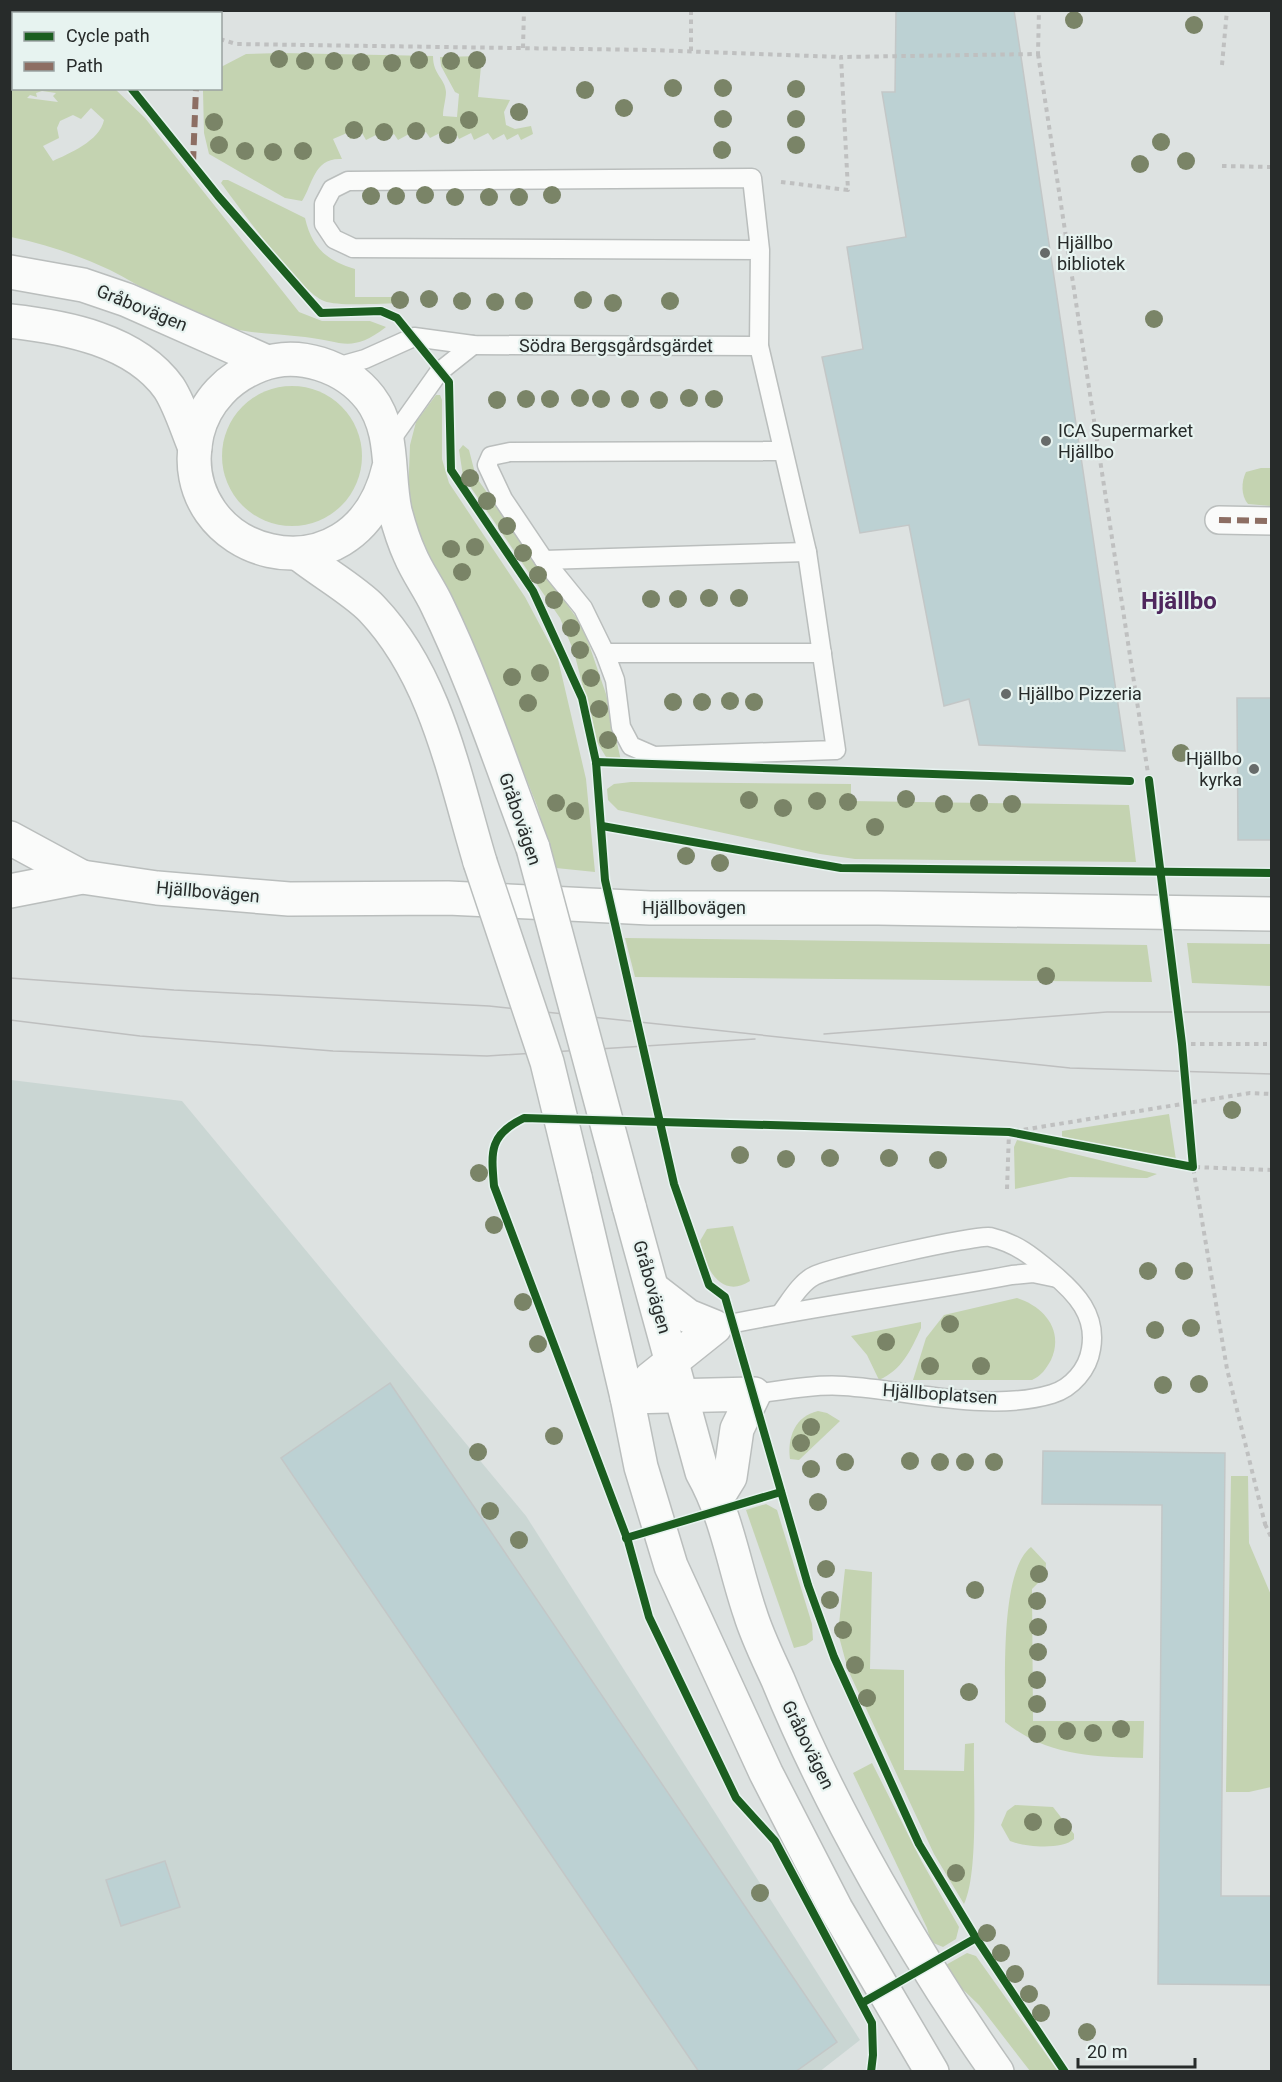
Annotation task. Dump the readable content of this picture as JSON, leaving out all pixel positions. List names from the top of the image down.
{
  "streets": {
    "main road": ["Gråbovägen", "Hjällbovägen", "Hjällboplatsen"],
    "lane": ["Södra Bergsgårdsgärdet"]
  },
  "crossings": [
    ["Gråbovägen", "Södra Bergsgårdsgärdet"],
    ["Gråbovägen", "Hjällboplatsen"]
  ],
  "districts": ["Hjällbo"],
  "places": [
    "Hjällbo bibliotek",
    "ICA Supermarket Hjällbo",
    "Hjällbo Pizzeria",
    "Hjällbo kyrka"
  ],
  "legend": ["Cycle path", "Path"],
  "scale_bar": "20 m"
}
